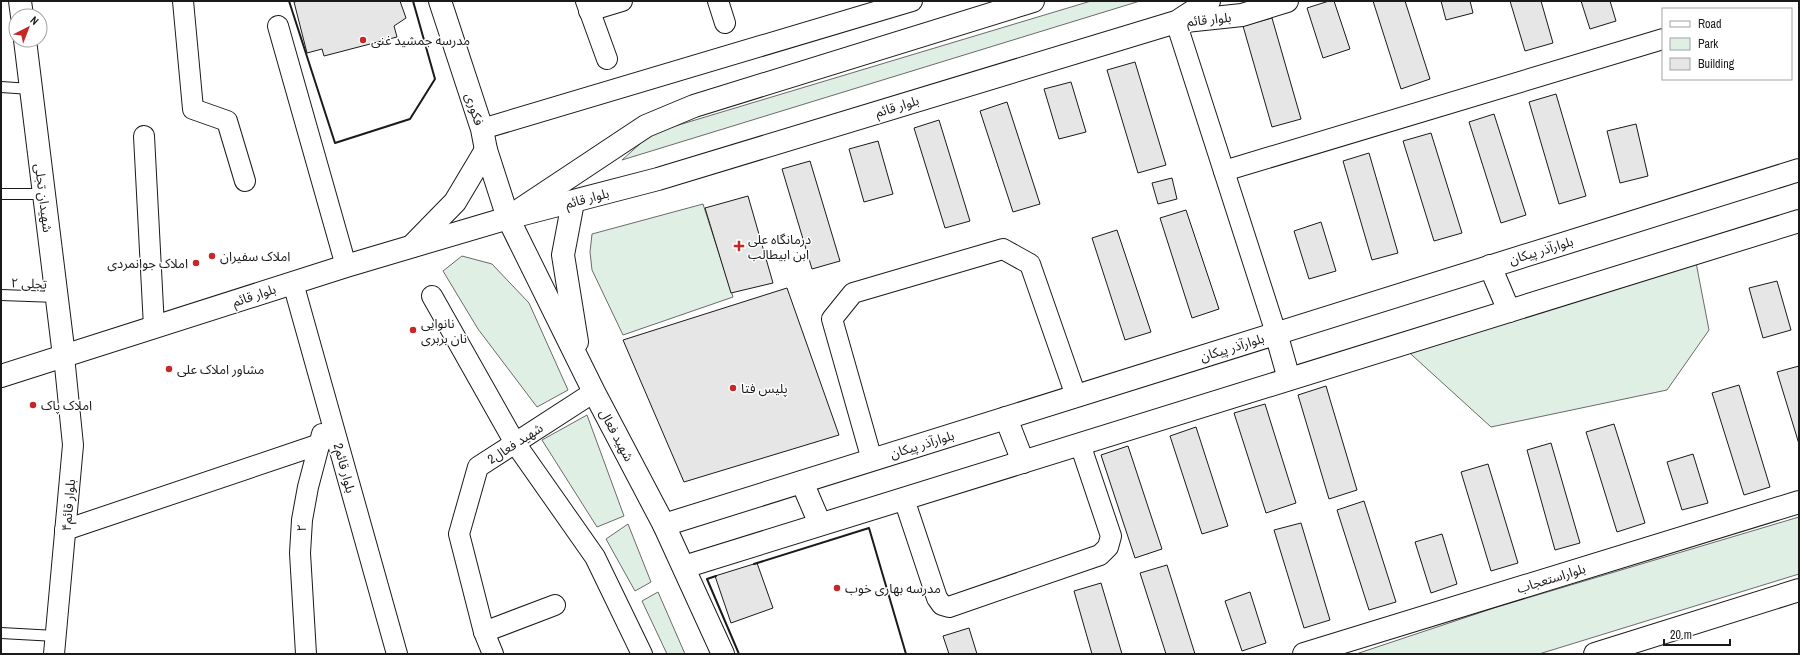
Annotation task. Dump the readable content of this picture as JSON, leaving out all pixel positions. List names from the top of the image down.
{
  "streets": {
    "street": [
      "بلوار قائم",
      "فکوری",
      "شهیدان تجلی",
      "بلوارآذر پیکان",
      "شهید فعال",
      "شهید فعال2",
      "2بلوار قائم",
      "بلوار قائم۴",
      "۲",
      "بلواراستعجاب"
    ],
    "lane": ["۲ تجلی"]
  },
  "crossings": [
    ["بلوار قائم", "فکوری"],
    ["بلوار قائم", "شهیدان تجلی"],
    ["بلوار قائم", "شهید فعال"],
    ["بلوار قائم", "2بلوار قائم"],
    ["بلوار قائم", "بلوار قائم۴"],
    ["فکوری", "شهید فعال"],
    ["شهیدان تجلی", "۲ تجلی"],
    ["شهیدان تجلی", "بلوار قائم۴"],
    ["بلوارآذر پیکان", "شهید فعال"],
    ["شهید فعال", "شهید فعال2"],
    ["2بلوار قائم", "۲"]
  ],
  "places": {
    "other": [
      "مدرسه جمشید غنی",
      "املاک سفیران",
      "املاک جوانمردی",
      "نانوایی نان بربری",
      "مشاور املاک علی",
      "پلیس فتا",
      "املاک پاک",
      "مدرسه بهاری خوب"
    ],
    "health": ["درمانگاه علی ابن ابیطالب"]
  },
  "legend": ["Road", "Park", "Building"],
  "scale_bar": "20 m",
  "north": "top right"
}
